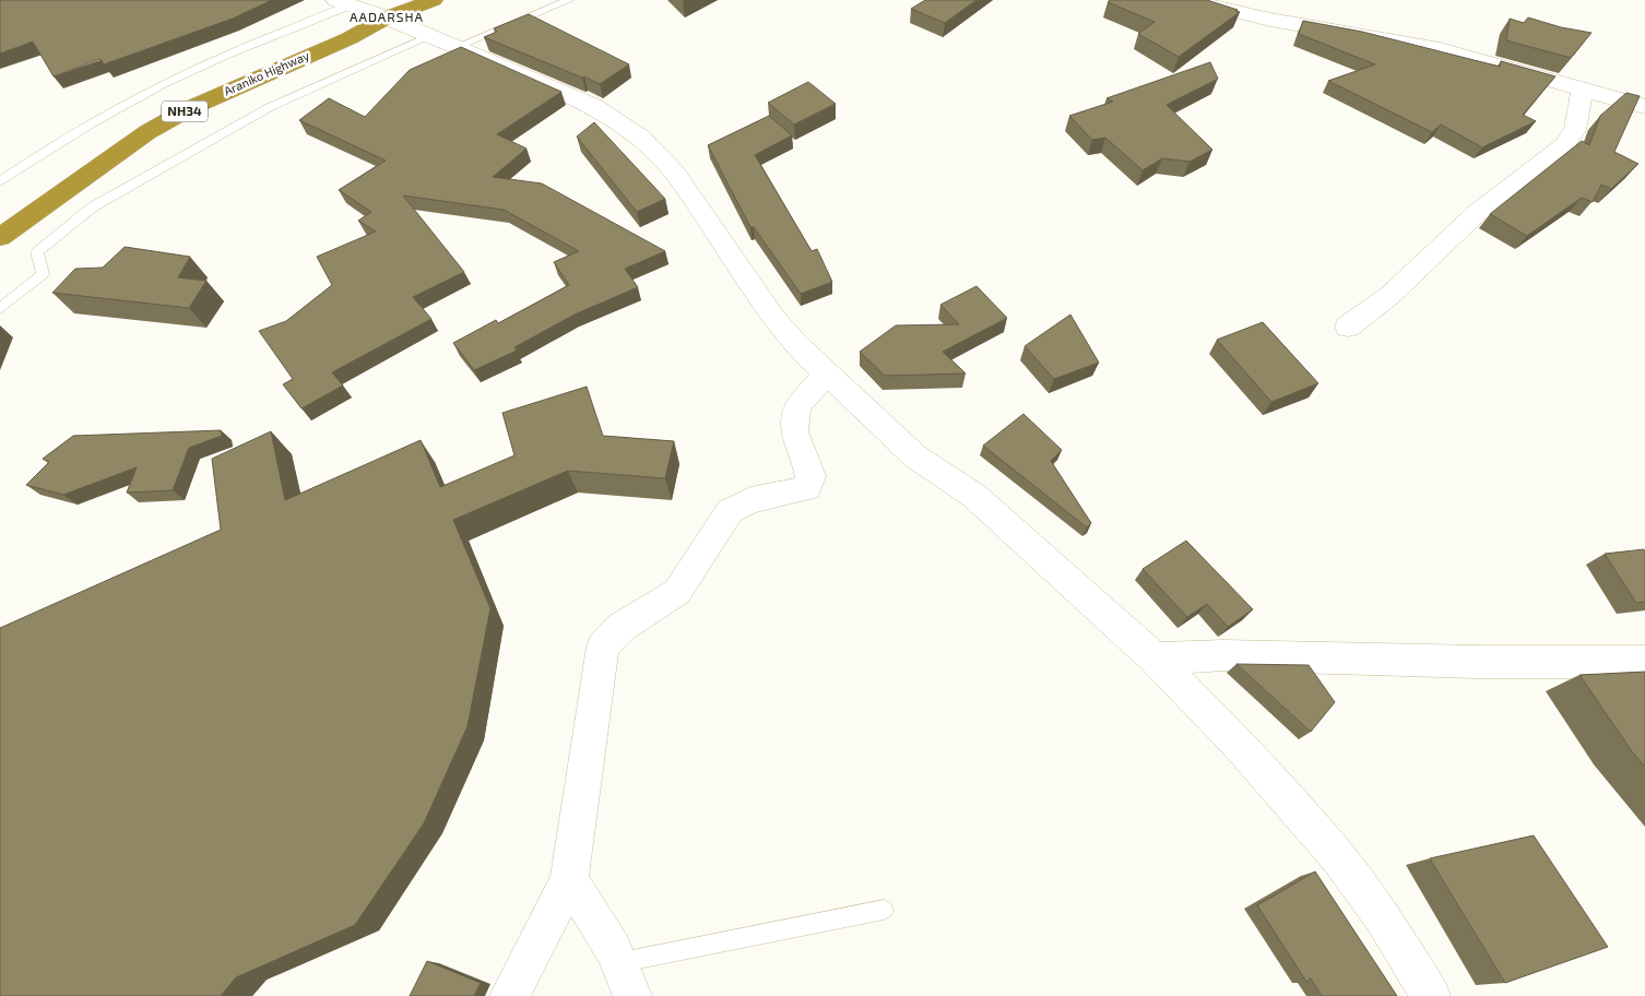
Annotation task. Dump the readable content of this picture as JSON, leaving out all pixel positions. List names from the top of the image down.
{
  "streets": {
    "highway": ["Araniko Highway", "NH34"]
  },
  "districts": ["AADARSHA"]
}
